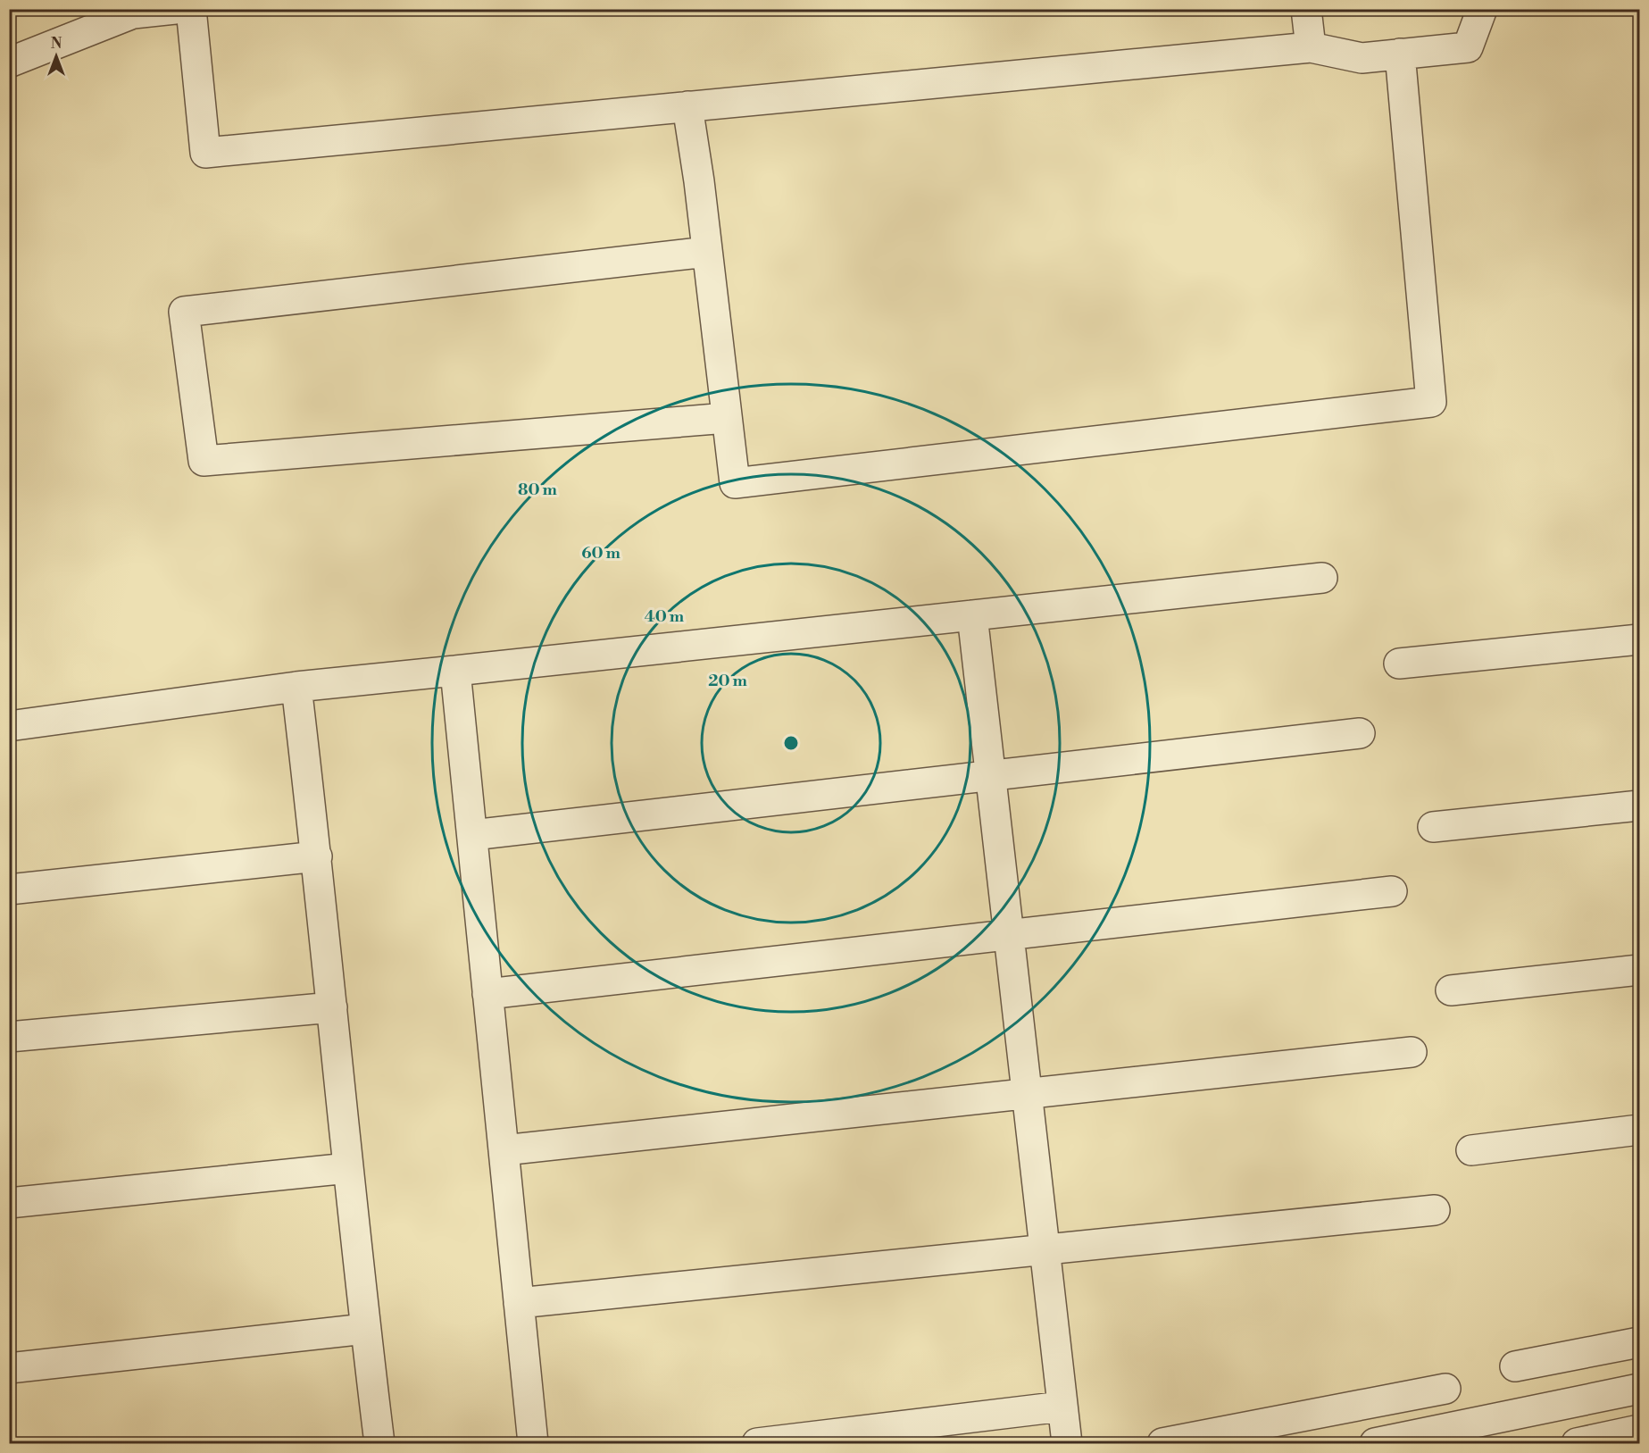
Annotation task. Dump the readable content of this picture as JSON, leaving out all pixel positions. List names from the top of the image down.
{
  "north": "top",
  "rings": [
    "80 m",
    "60 m",
    "40 m",
    "20 m"
  ]
}
